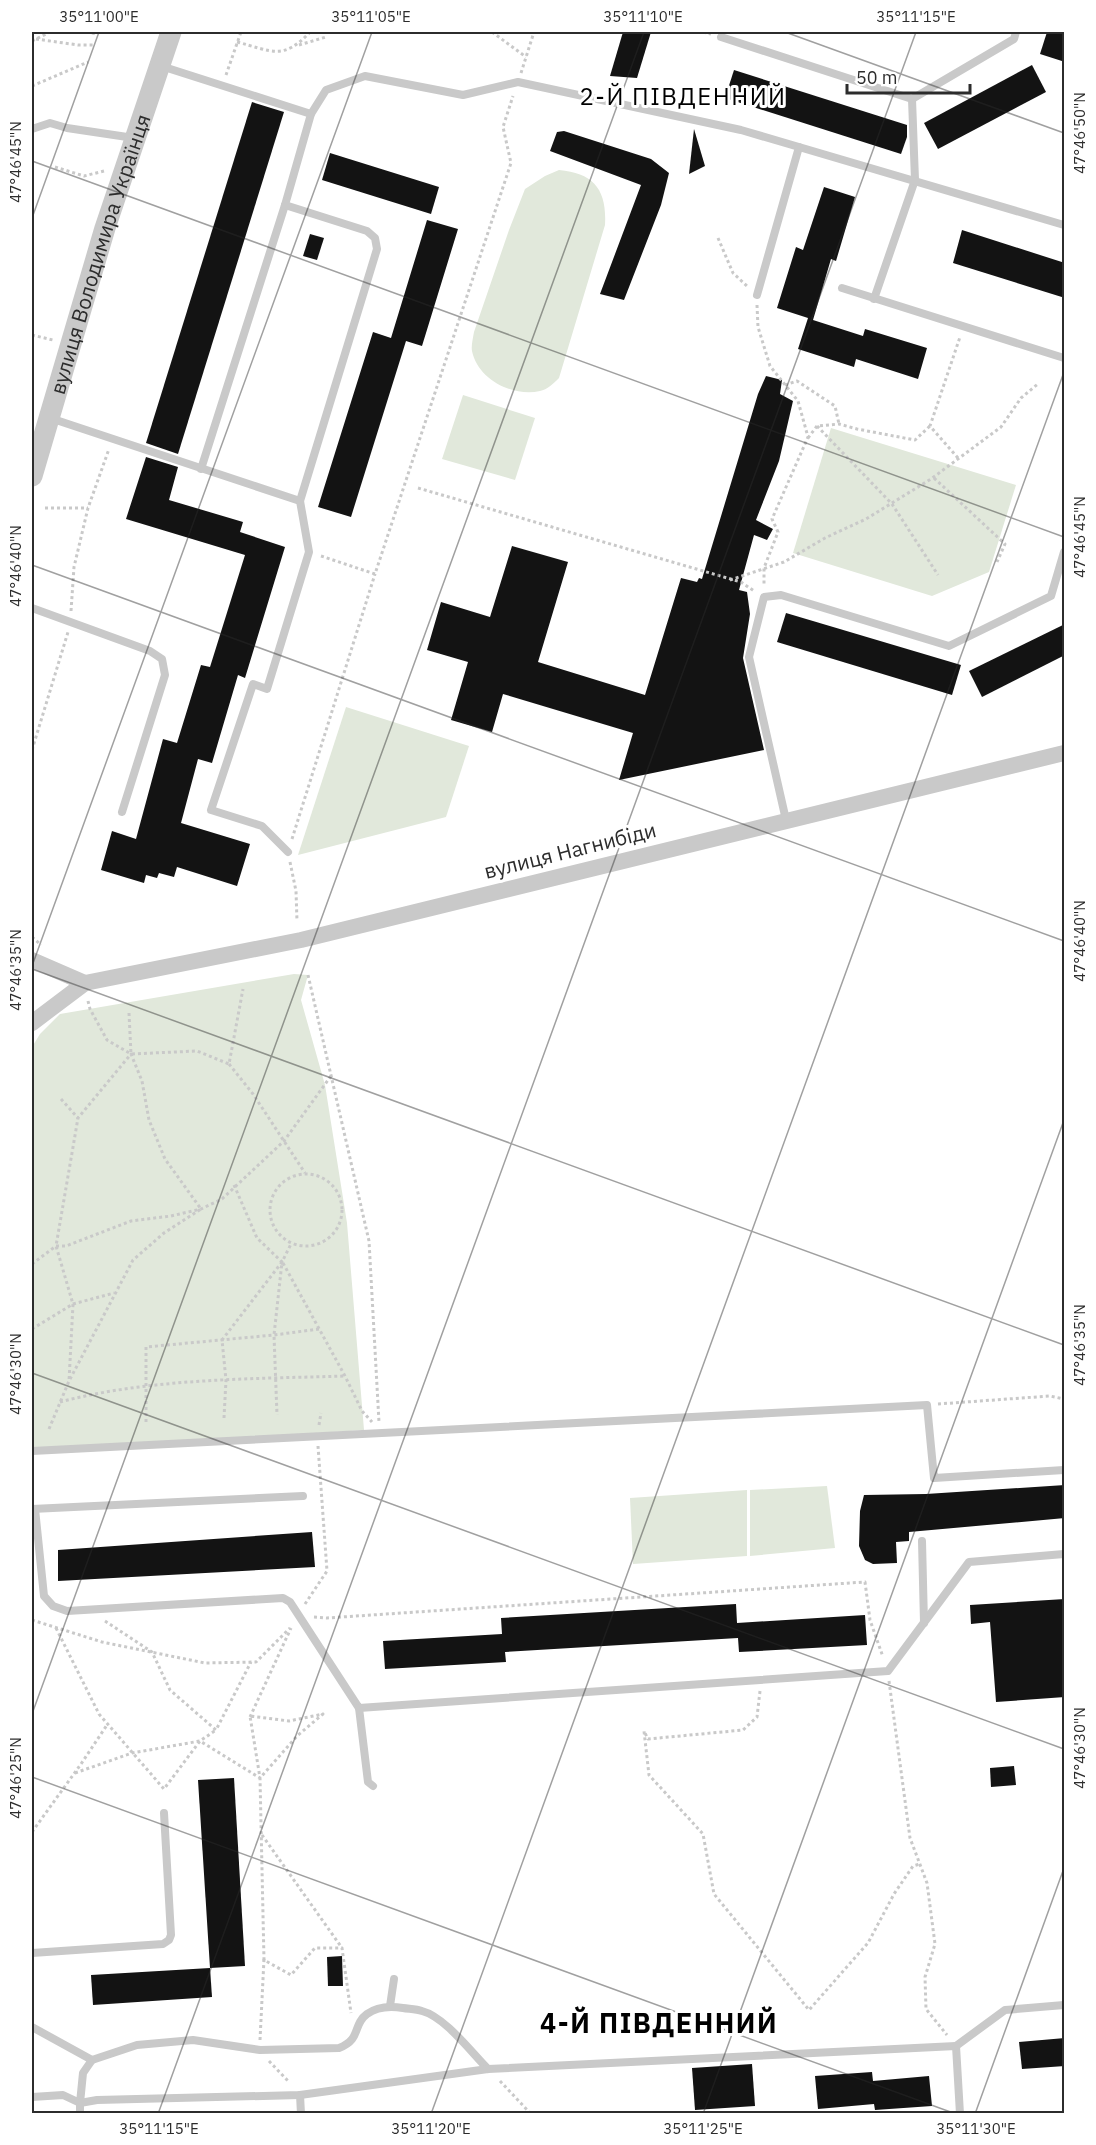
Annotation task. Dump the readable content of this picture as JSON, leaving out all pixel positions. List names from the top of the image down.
{
  "streets": {
    "street": ["вулиця Володимира Українця", "вулиця Нагнибіди"]
  },
  "districts": ["2-Й ПІВДЕННИЙ", "4-Й ПІВДЕННИЙ"],
  "scale_bar": "50 m",
  "coordinates": [
    "35°11'00\"E",
    "35°11'05\"E",
    "35°11'10\"E",
    "35°11'15\"E",
    "47°46'50\"N",
    "47°46'45\"N",
    "47°46'40\"N",
    "47°46'35\"N",
    "47°46'30\"N",
    "47°46'25\"N",
    "35°11'20\"E",
    "35°11'25\"E",
    "35°11'30\"E"
  ]
}
